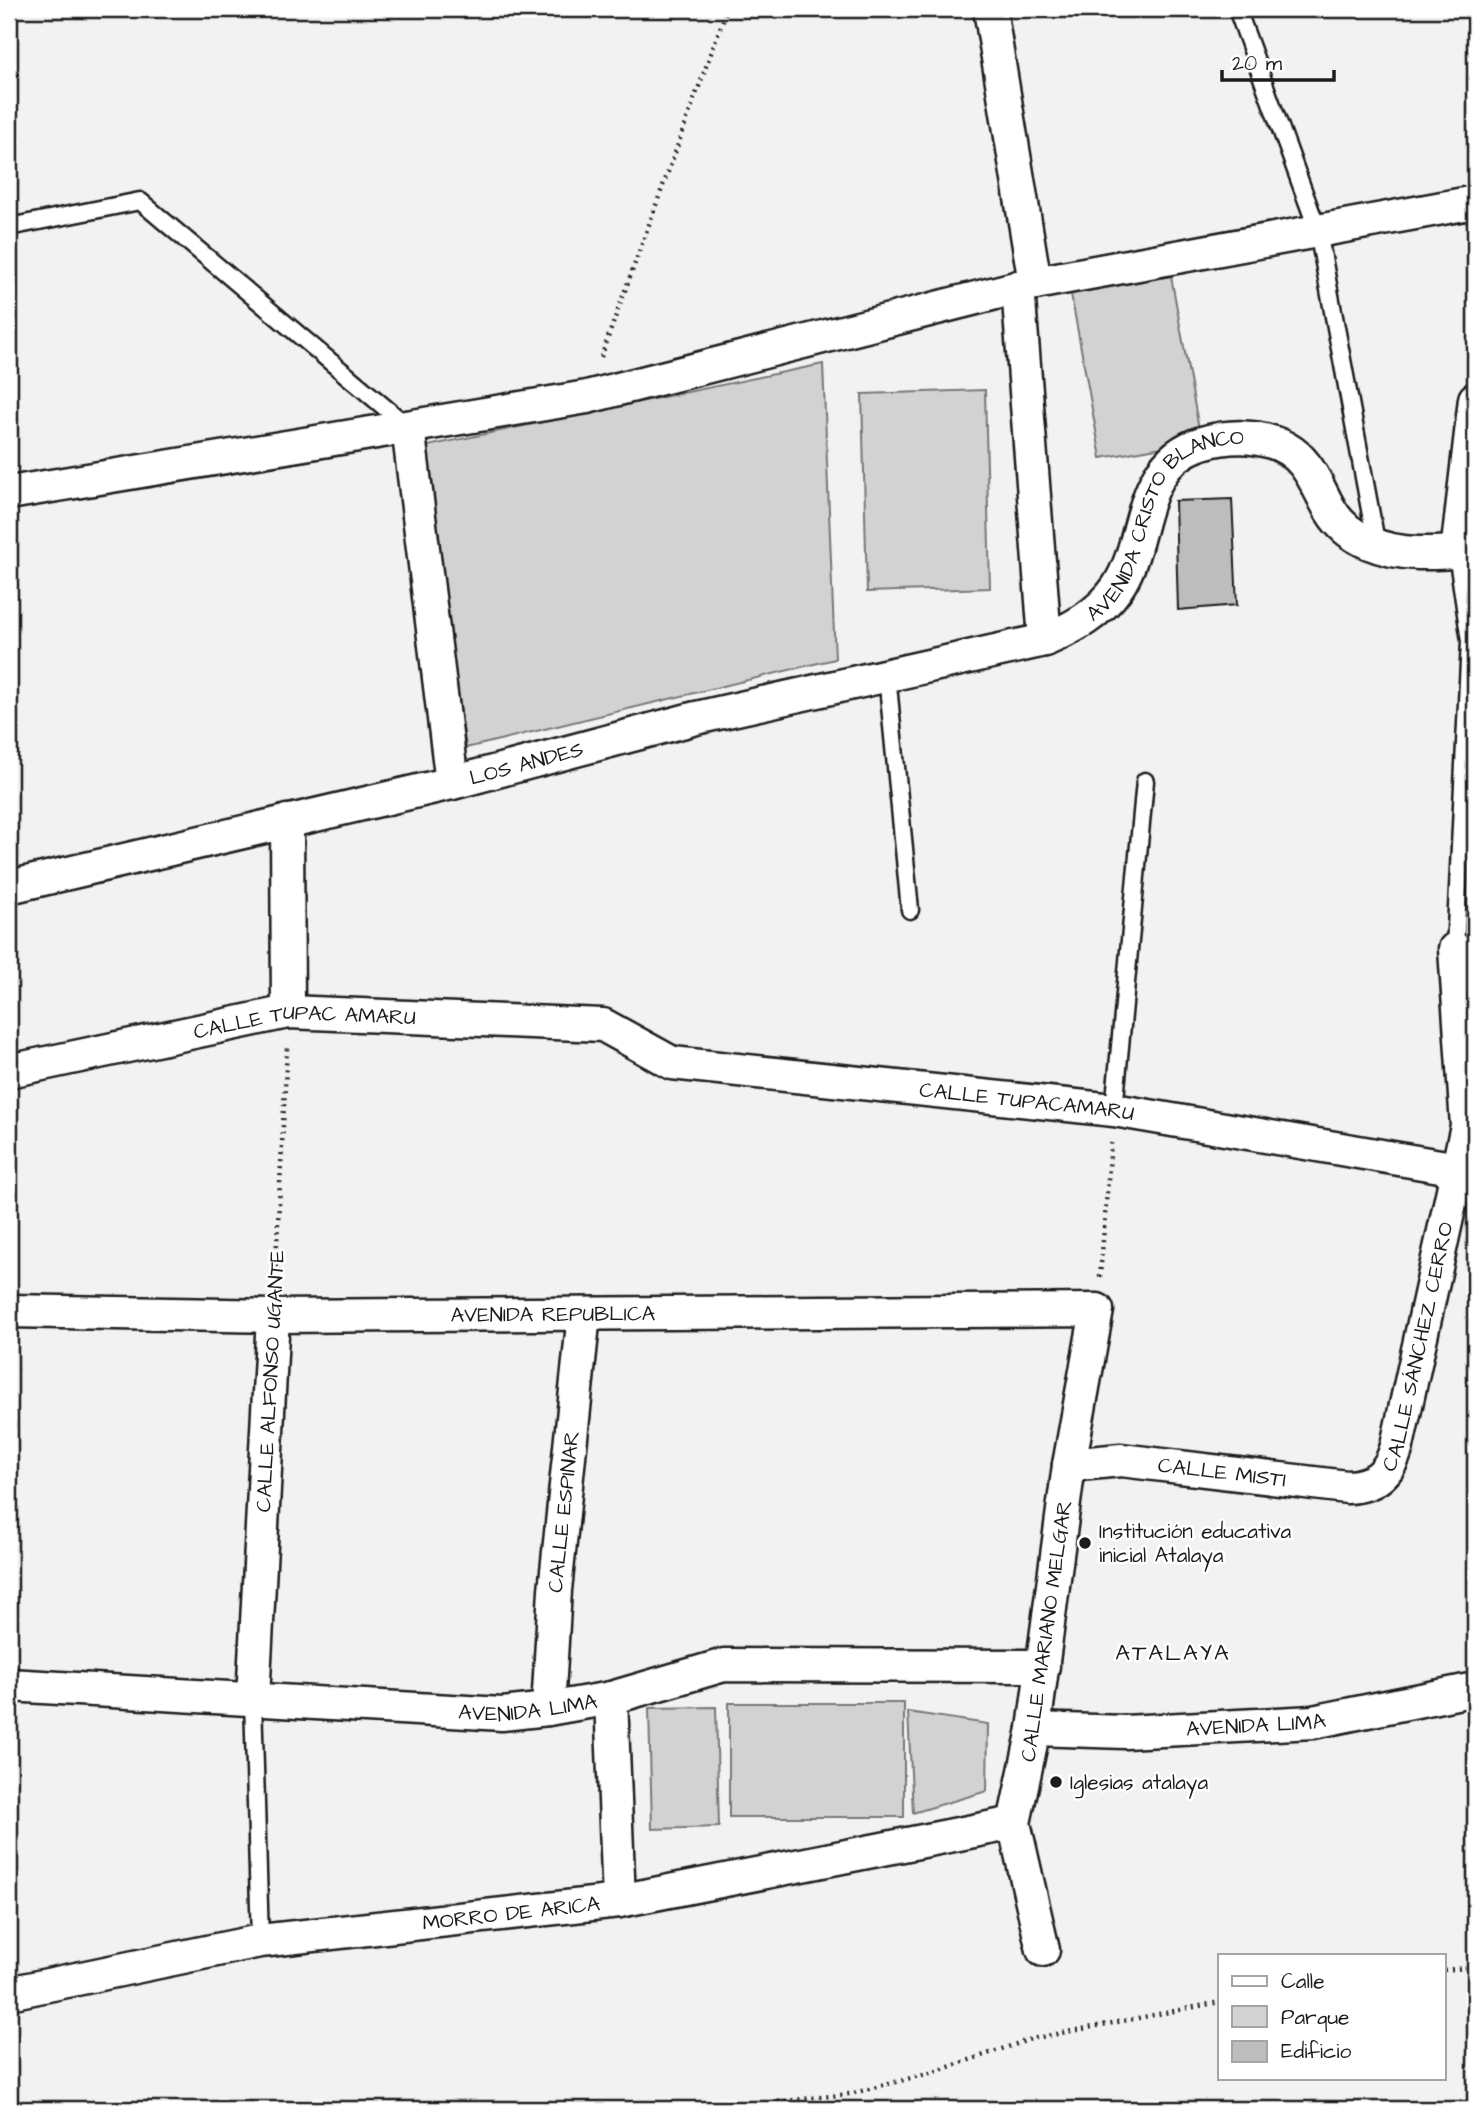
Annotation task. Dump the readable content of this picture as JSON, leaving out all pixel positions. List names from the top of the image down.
{
  "streets": {
    "street": [
      "AVENIDA CRISTO BLANCO",
      "LOS ANDES",
      "CALLE TUPAC AMARU",
      "CALLE TUPACAMARU",
      "AVENIDA REPUBLICA",
      "CALLE SÁNCHEZ CERRO",
      "CALLE ALFONSO UGANTE",
      "CALLE MISTI",
      "CALLE ESPINAR",
      "CALLE MARIANO MELGAR",
      "AVENIDA LIMA",
      "MORRO DE ARICA"
    ]
  },
  "crossings": [
    ["AVENIDA CRISTO BLANCO", "LOS ANDES"],
    ["CALLE TUPAC AMARU", "CALLE TUPACAMARU"],
    ["CALLE TUPAC AMARU", "CALLE ALFONSO UGANTE"],
    ["CALLE TUPACAMARU", "CALLE SÁNCHEZ CERRO"],
    ["AVENIDA REPUBLICA", "CALLE ALFONSO UGANTE"],
    ["AVENIDA REPUBLICA", "CALLE ESPINAR"],
    ["AVENIDA REPUBLICA", "CALLE MARIANO MELGAR"],
    ["CALLE SÁNCHEZ CERRO", "CALLE MISTI"],
    ["CALLE ALFONSO UGANTE", "AVENIDA LIMA"],
    ["CALLE ALFONSO UGANTE", "MORRO DE ARICA"],
    ["CALLE MISTI", "CALLE MARIANO MELGAR"],
    ["CALLE ESPINAR", "AVENIDA LIMA"],
    ["CALLE MARIANO MELGAR", "AVENIDA LIMA"],
    ["CALLE MARIANO MELGAR", "MORRO DE ARICA"]
  ],
  "districts": ["ATALAYA"],
  "places": ["Institución educativa inicial Atalaya", "Iglesias atalaya"],
  "legend": ["Calle", "Parque", "Edificio"],
  "scale_bar": "20 m"
}
